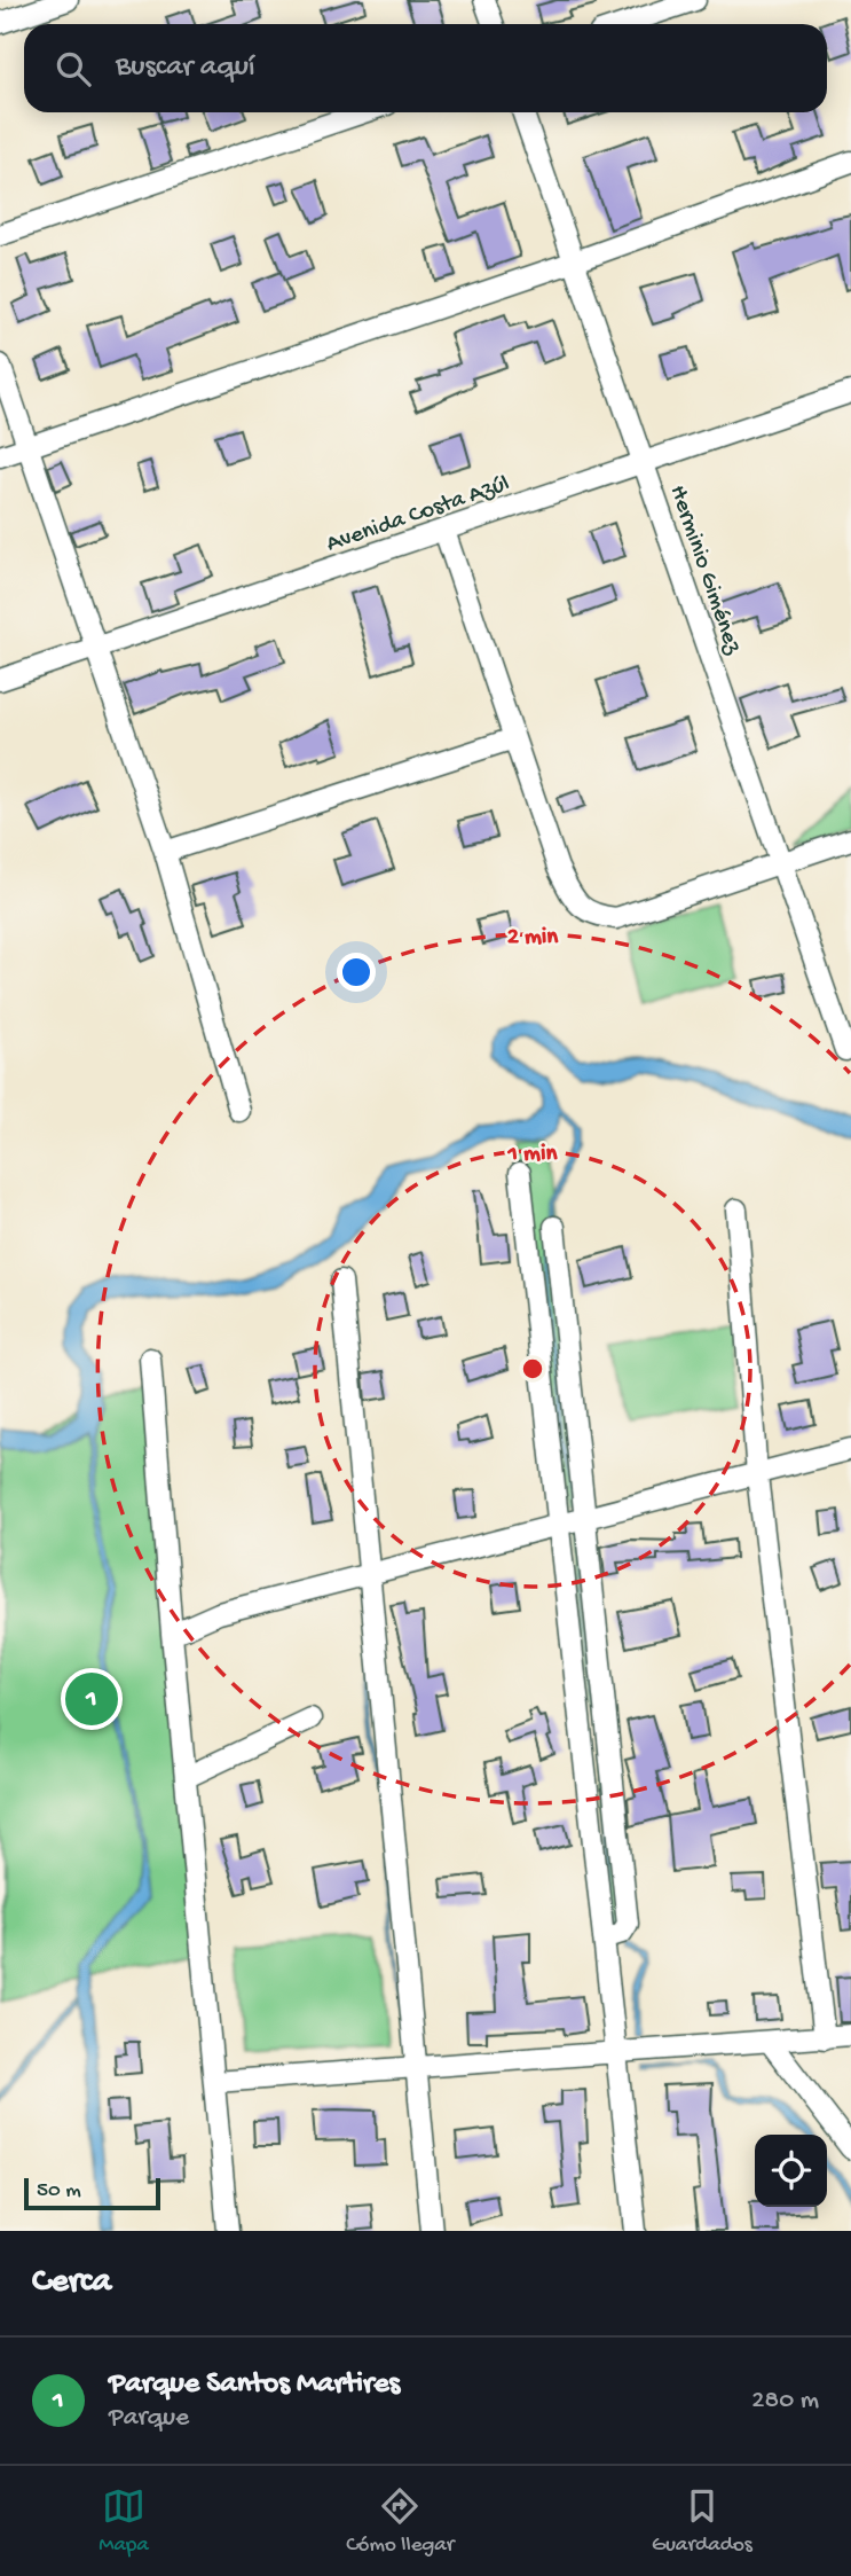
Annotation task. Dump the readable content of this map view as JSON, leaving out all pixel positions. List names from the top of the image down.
{
  "streets": {
    "street": ["Avenida Costa Azúl", "Herminio Giménez"]
  },
  "crossings": [
    ["Avenida Costa Azúl", "Herminio Giménez"]
  ],
  "scale_bar": "50 m",
  "page": {
    "search": "Buscar aquí",
    "pins": "1",
    "scale": "50 m",
    "heading": "Cerca",
    "list": [
      {
        "mark": "1",
        "name": "Parque Santos Martires",
        "note": "Parque",
        "value": "280 m"
      }
    ],
    "nav": ["Mapa", "Cómo llegar", "Guardados"]
  },
  "rings": ["2 min", "1 min"]
}
